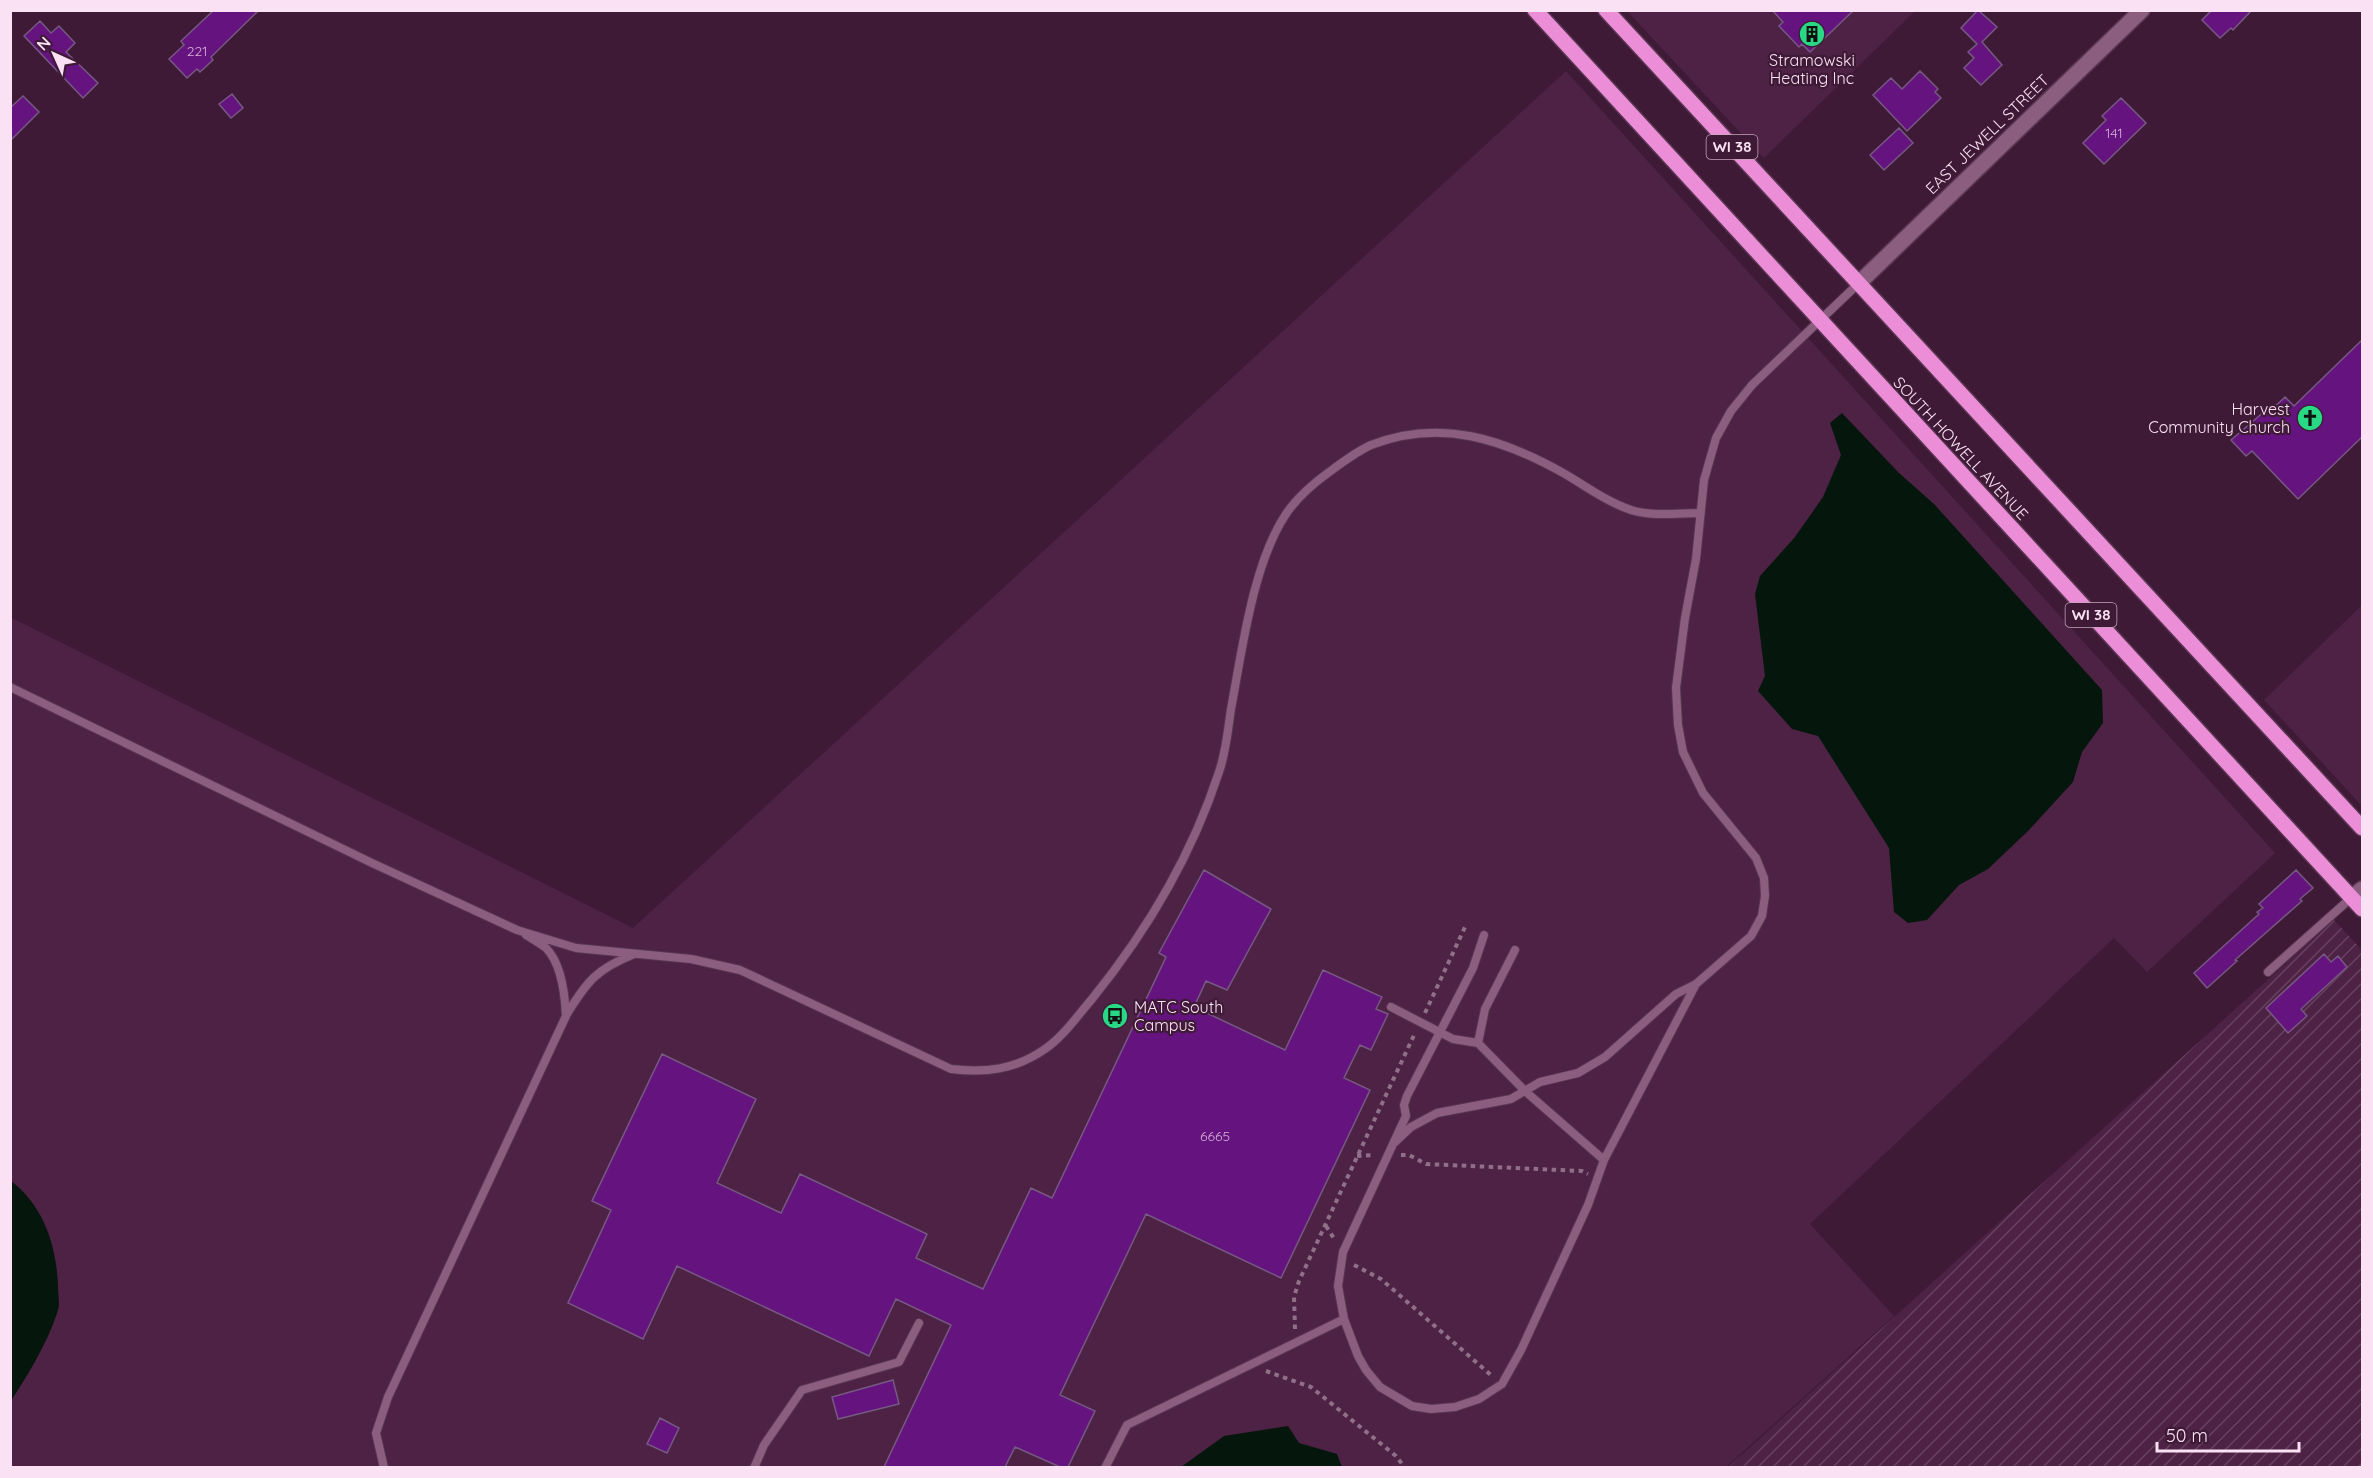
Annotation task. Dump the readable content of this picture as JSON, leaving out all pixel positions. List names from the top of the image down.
{
  "streets": {
    "main road": ["WI 38", "SOUTH HOWELL AVENUE"],
    "street": ["EAST JEWELL STREET"]
  },
  "crossings": [
    ["EAST JEWELL STREET", "WI 38"]
  ],
  "places": {
    "building": ["Stramowski Heating Inc"],
    "church": ["Harvest Community Church"],
    "bus stop": ["MATC South Campus"]
  },
  "house_numbers": ["221", "141", "6665"],
  "scale_bar": "50 m",
  "north": "top left"
}
